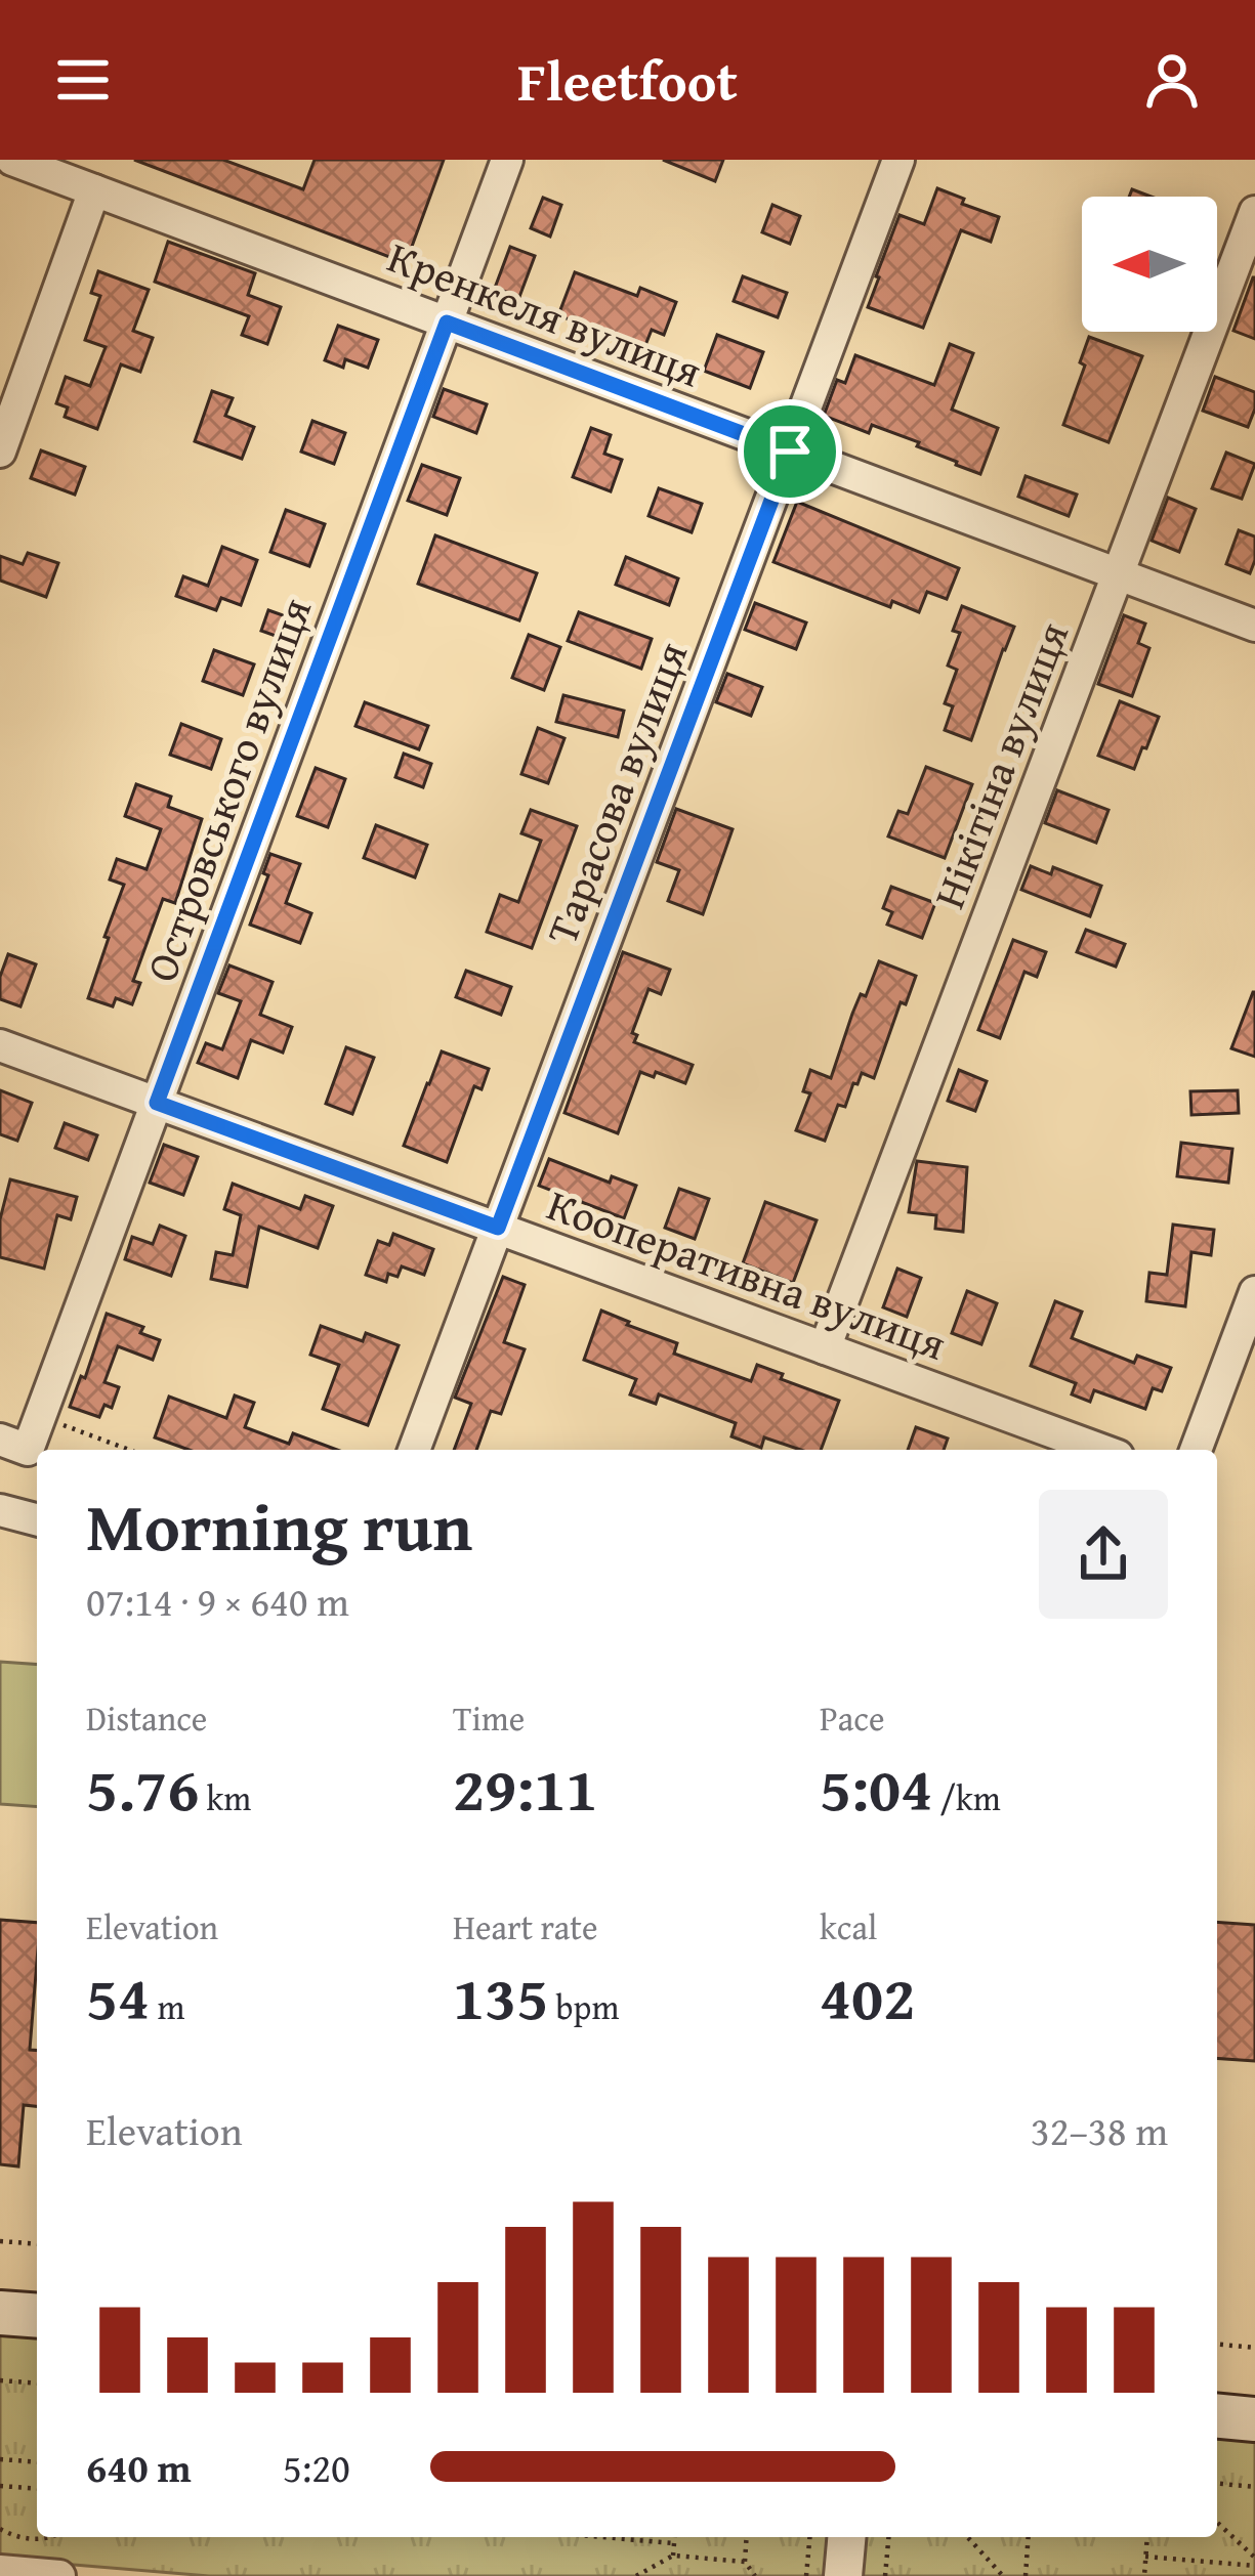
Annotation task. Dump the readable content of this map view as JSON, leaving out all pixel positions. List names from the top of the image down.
{
  "streets": {
    "street": [
      "Кренкеля вулиця",
      "Нікітіна вулиця",
      "Островського вулиця",
      "Тарасова вулиця",
      "Кооперативна вулиця"
    ]
  },
  "crossings": [
    ["Кренкеля вулиця", "Нікітіна вулиця"],
    ["Кренкеля вулиця", "Островського вулиця"],
    ["Кренкеля вулиця", "Тарасова вулиця"],
    ["Нікітіна вулиця", "Кооперативна вулиця"],
    ["Островського вулиця", "Кооперативна вулиця"],
    ["Тарасова вулиця", "Кооперативна вулиця"]
  ],
  "north": "left",
  "page": {
    "header": "Fleetfoot",
    "heading": ["Morning run", "07:14 · 9 × 640 m"],
    "stats": [
      ["Distance", "5.76 km"],
      ["Time", "29:11"],
      ["Pace", "5:04 /km"],
      ["Elevation", "54 m"],
      ["Heart rate", "135 bpm"],
      ["kcal", "402"]
    ],
    "chart": ["Elevation", "32–38 m"],
    "list": [
      {
        "name": "640 m",
        "note": "5:20"
      }
    ]
  }
}
